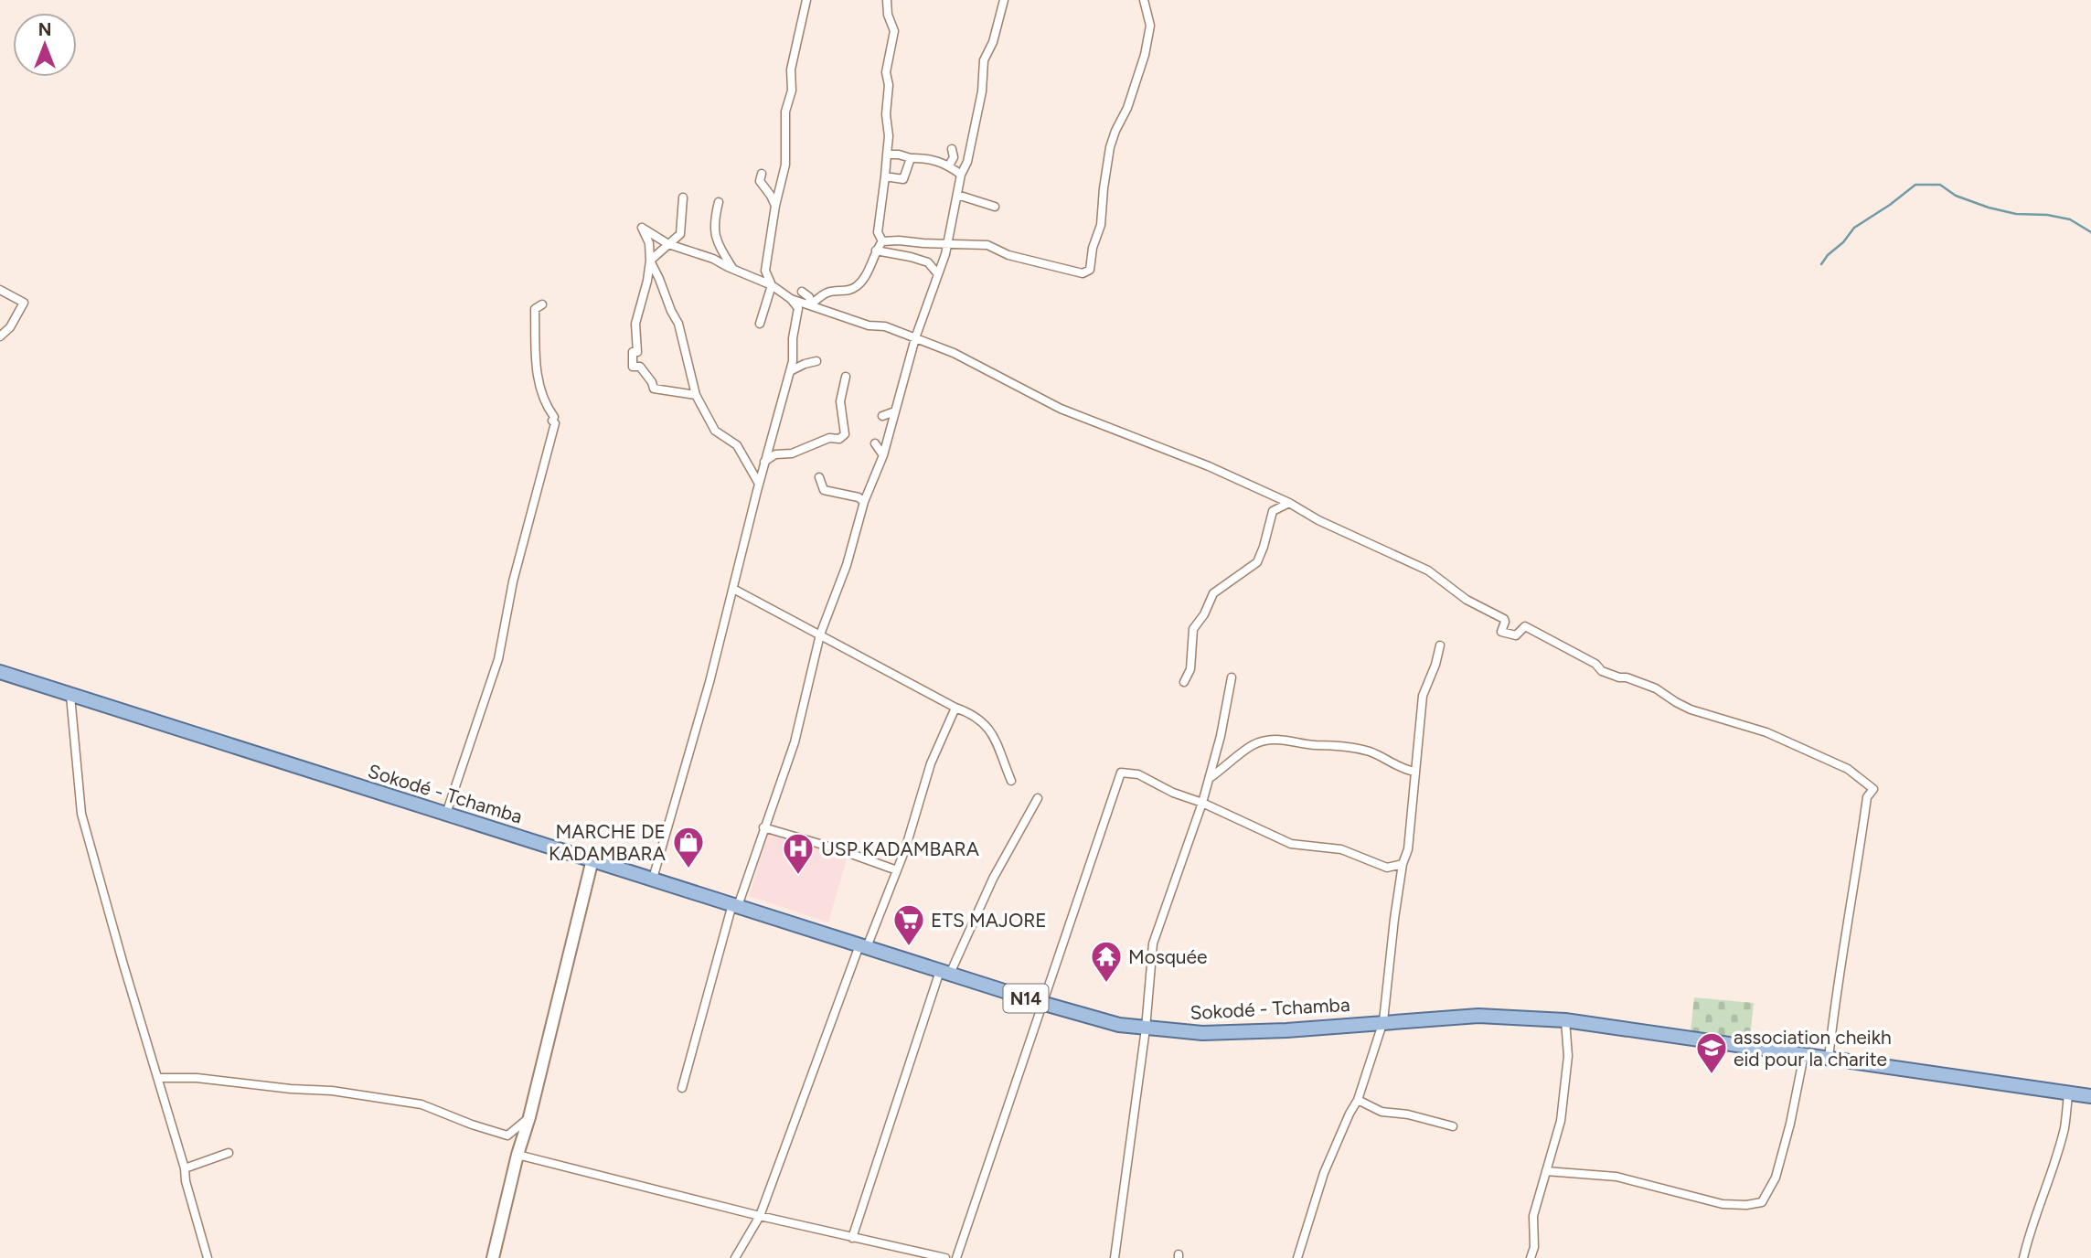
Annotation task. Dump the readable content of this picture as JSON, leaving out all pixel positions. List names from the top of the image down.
{
  "streets": {
    "main road": ["Sokodé - Tchamba", "N14"]
  },
  "places": {
    "shop": ["MARCHE DE KADAMBARA"],
    "hospital": ["USP KADAMBARA"],
    "supermarket": ["ETS MAJORE"],
    "temple": ["Mosquée"],
    "school or university": ["association cheikh eid pour la charite"]
  },
  "north": "top"
}
